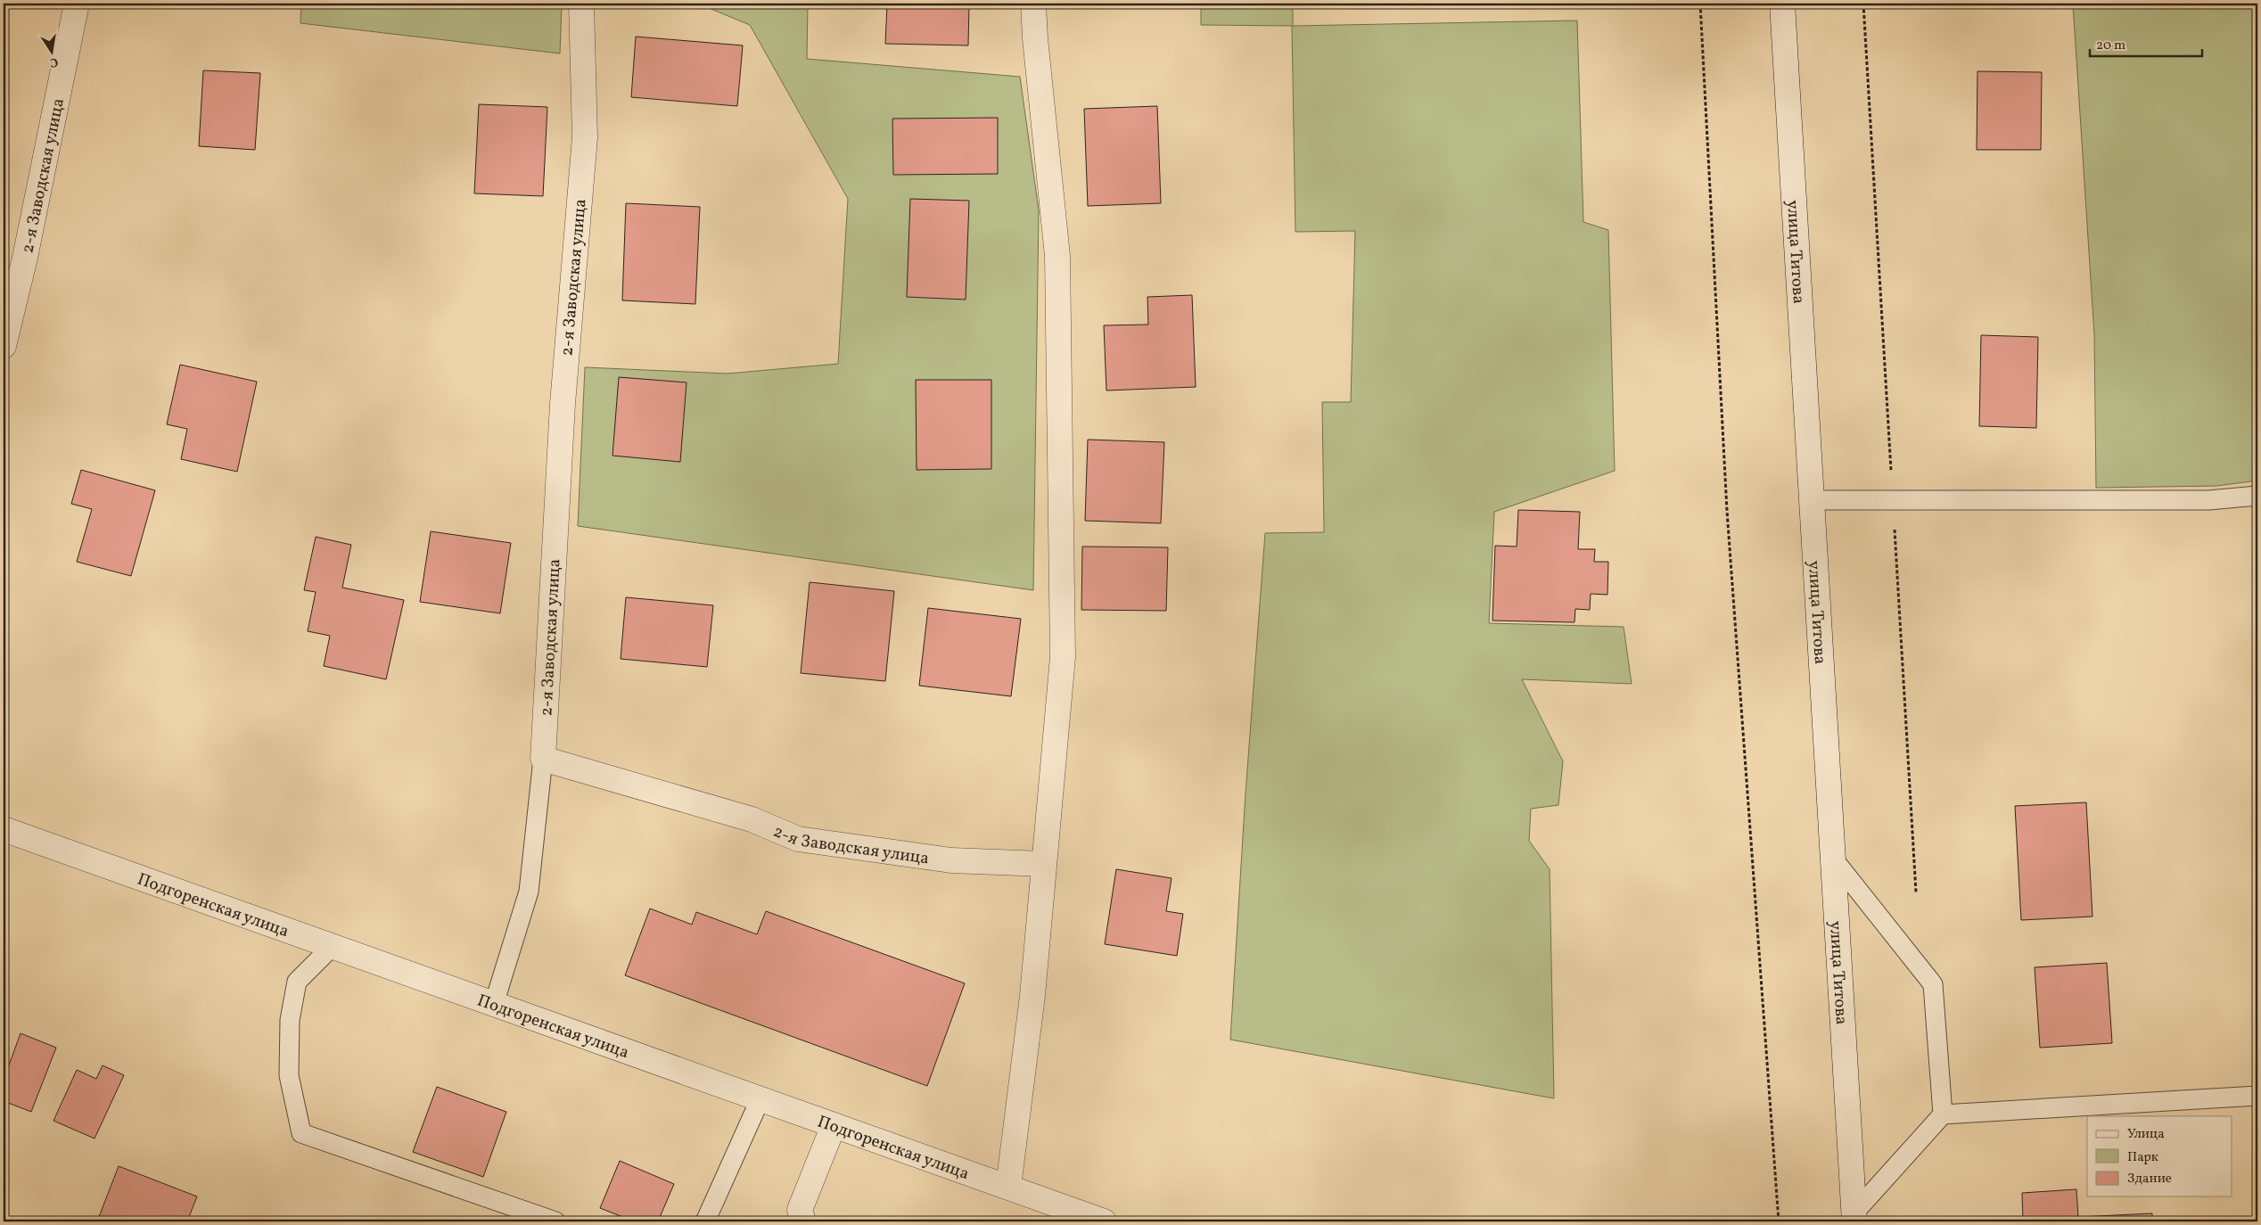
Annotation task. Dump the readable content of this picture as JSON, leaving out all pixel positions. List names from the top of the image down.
{
  "streets": {
    "street": ["2-я Заводская улица", "улица Титова", "Подгоренская улица"]
  },
  "legend": ["Улица", "Парк", "Здание"],
  "scale_bar": "20 m",
  "north": "bottom"
}
